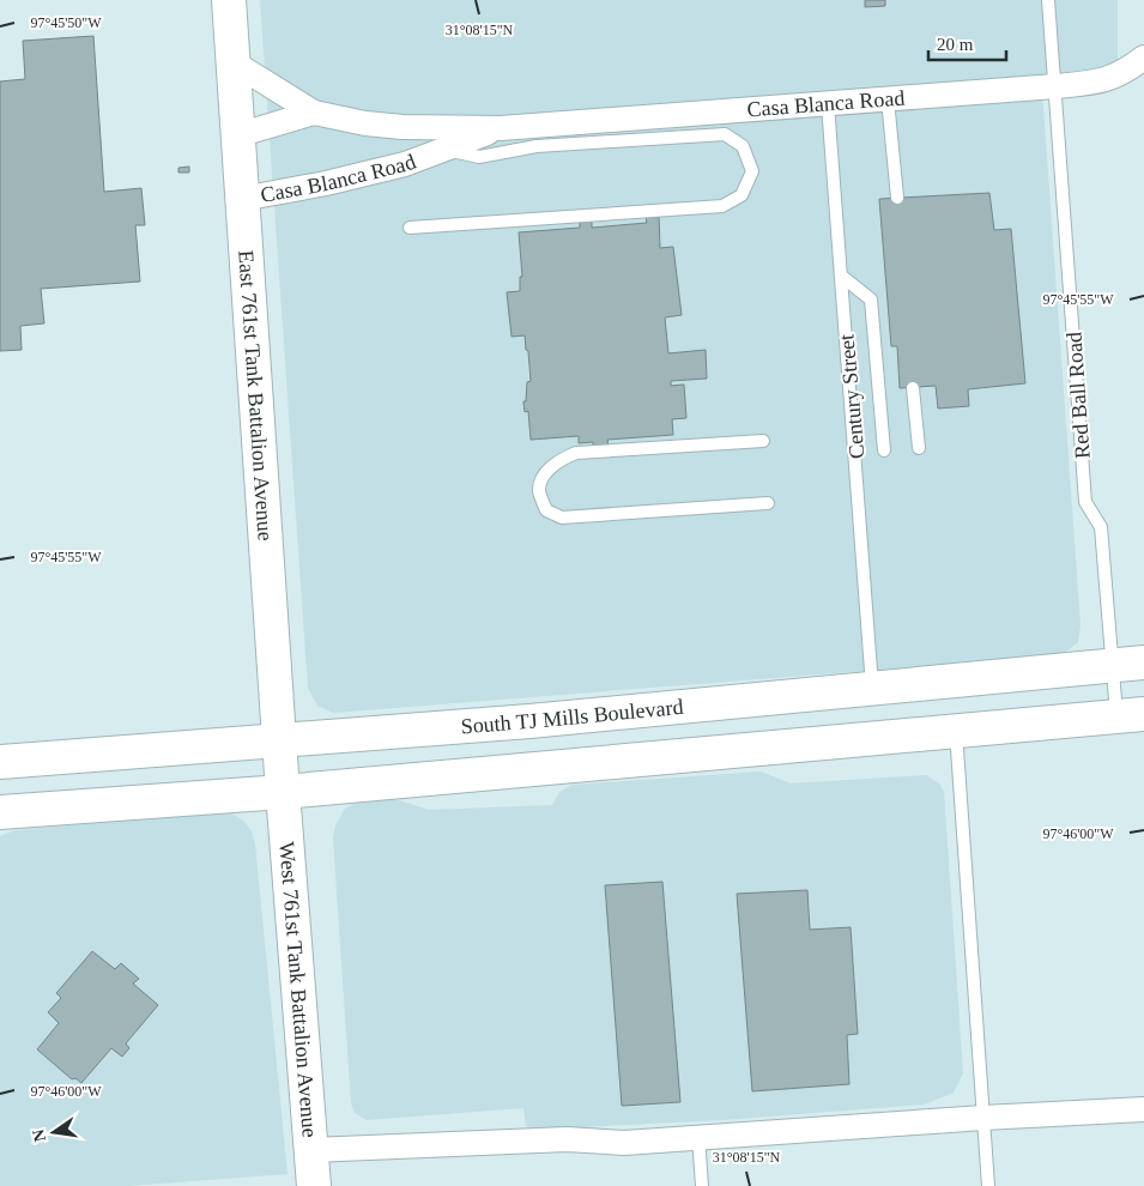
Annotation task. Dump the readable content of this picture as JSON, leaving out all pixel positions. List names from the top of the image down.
{
  "streets": {
    "street": [
      "Casa Blanca Road",
      "East 761st Tank Battalion Avenue",
      "South TJ Mills Boulevard",
      "West 761st Tank Battalion Avenue"
    ],
    "lane": ["Red Ball Road", "Century Street"]
  },
  "crossings": [
    ["Casa Blanca Road", "East 761st Tank Battalion Avenue"],
    ["Casa Blanca Road", "Red Ball Road"],
    ["Casa Blanca Road", "Century Street"],
    ["East 761st Tank Battalion Avenue", "South TJ Mills Boulevard"],
    ["East 761st Tank Battalion Avenue", "West 761st Tank Battalion Avenue"],
    ["Red Ball Road", "South TJ Mills Boulevard"],
    ["Century Street", "South TJ Mills Boulevard"]
  ],
  "scale_bar": "20 m",
  "north": "left",
  "coordinates": [
    "97°45'50\"W",
    "31°08'15\"N",
    "97°45'55\"W",
    "97°46'00\"W"
  ]
}
